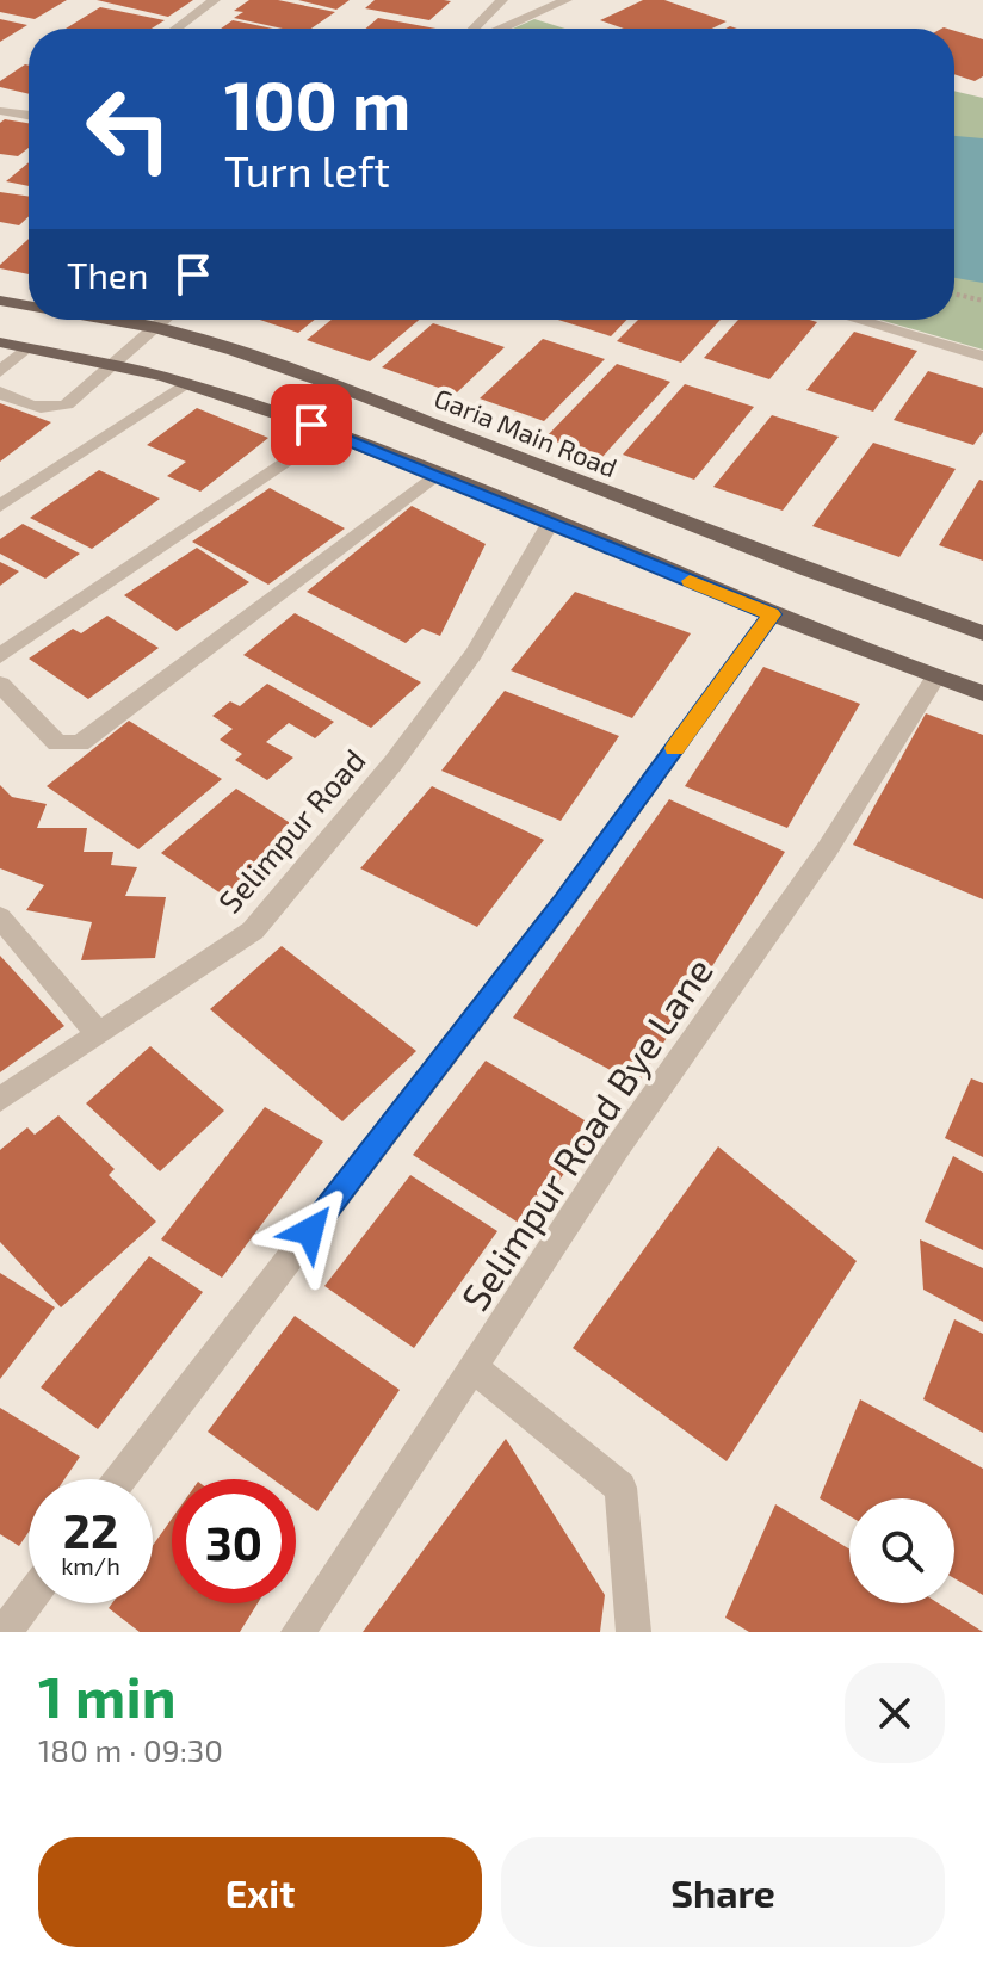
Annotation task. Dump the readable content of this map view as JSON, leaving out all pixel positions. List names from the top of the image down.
{
  "streets": {
    "main road": ["Garia Main Road"],
    "street": ["Selimpur Road", "Selimpur Road Bye Lane"]
  },
  "page": {
    "turn": ["100 m", "Turn left"],
    "then": "Then",
    "speed": "22 km/h",
    "limit": "30",
    "heading": ["1 min", "180 m · 09:30"],
    "buttons": ["Exit", "Share"]
  }
}
